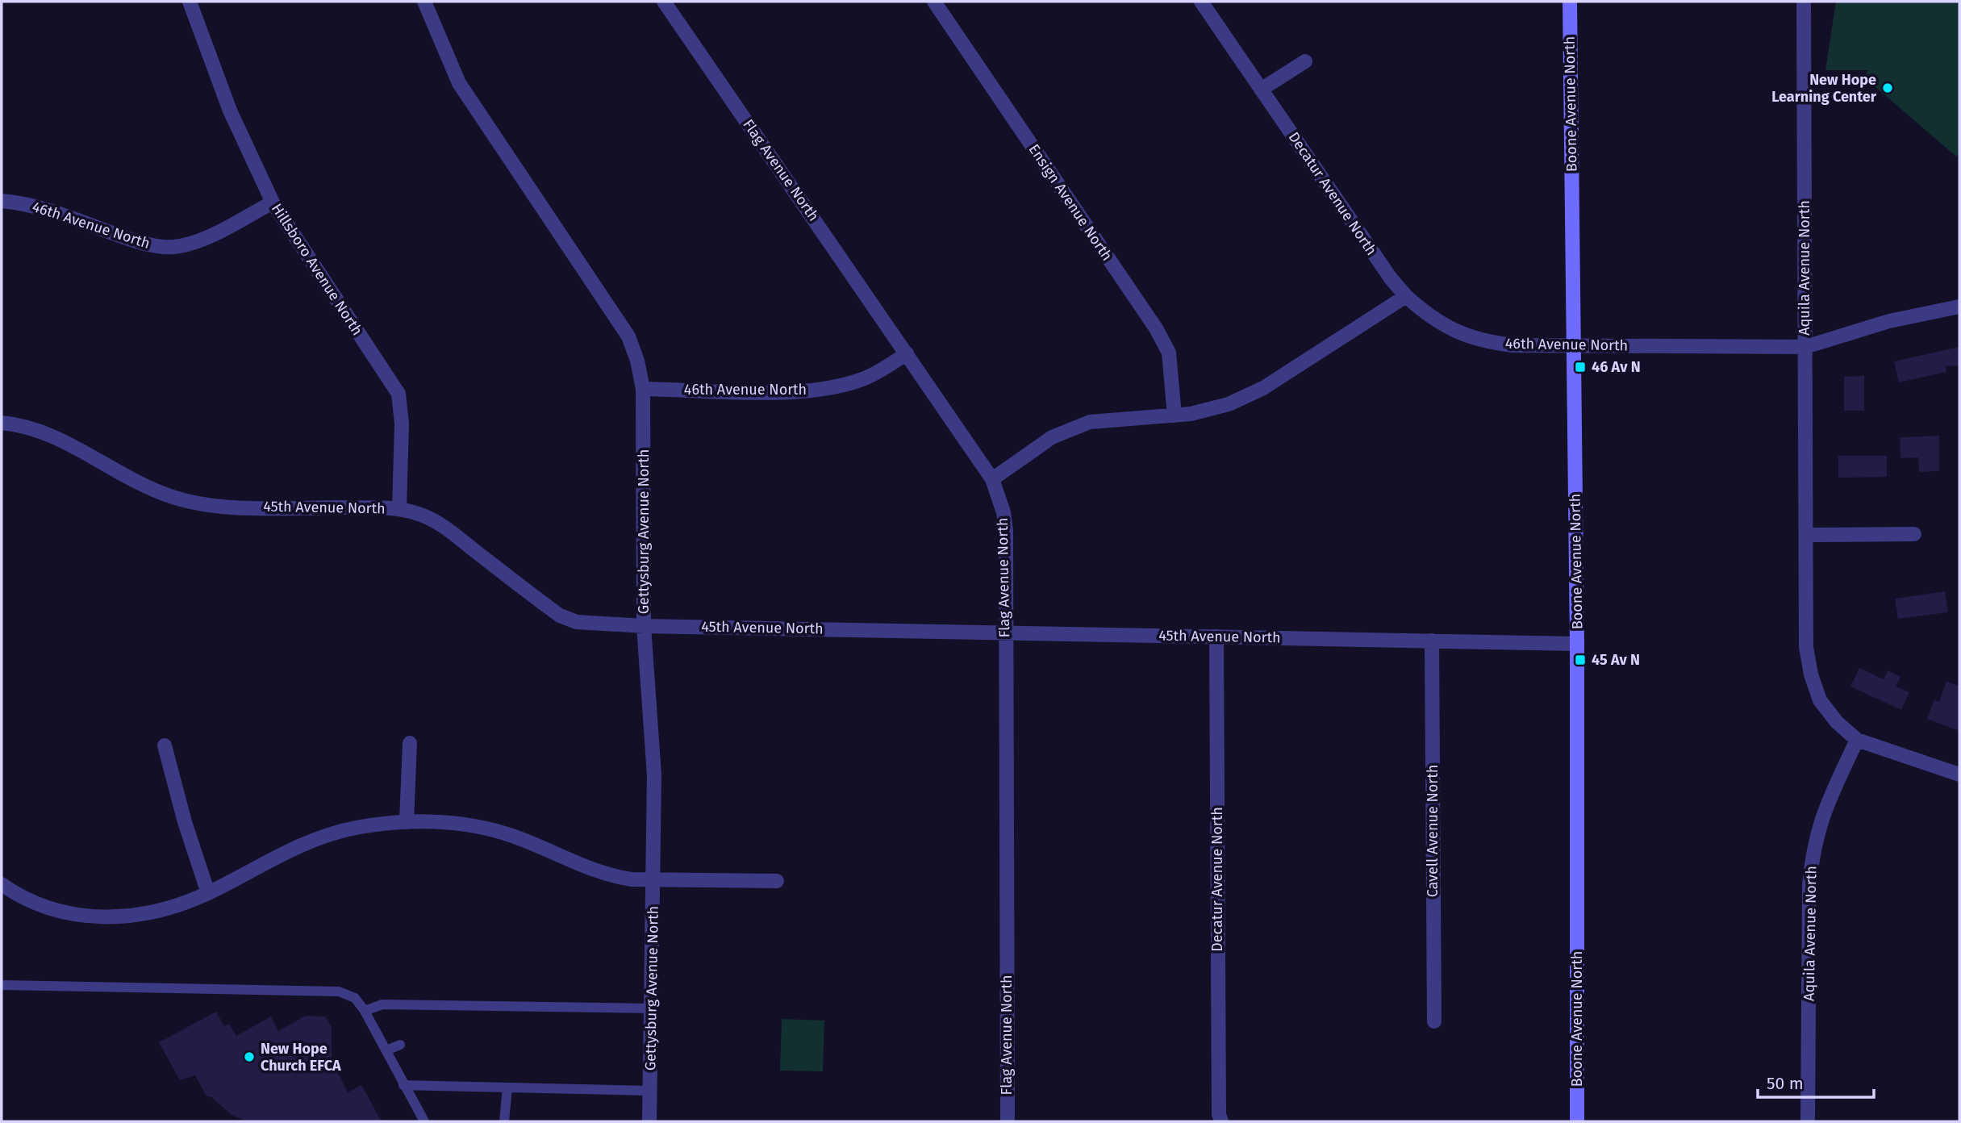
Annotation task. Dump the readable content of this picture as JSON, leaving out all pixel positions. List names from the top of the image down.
{
  "streets": {
    "street": [
      "Boone Avenue North",
      "Flag Avenue North",
      "Decatur Avenue North",
      "Ensign Avenue North",
      "46th Avenue North",
      "Aquila Avenue North",
      "Hillsboro Avenue North",
      "45th Avenue North",
      "Gettysburg Avenue North",
      "Cavell Avenue North"
    ]
  },
  "crossings": [
    ["Boone Avenue North", "46th Avenue North"],
    ["Boone Avenue North", "45th Avenue North"],
    ["Flag Avenue North", "46th Avenue North"],
    ["Flag Avenue North", "45th Avenue North"],
    ["Decatur Avenue North", "46th Avenue North"],
    ["Decatur Avenue North", "45th Avenue North"],
    ["46th Avenue North", "Aquila Avenue North"],
    ["46th Avenue North", "Hillsboro Avenue North"],
    ["46th Avenue North", "Gettysburg Avenue North"],
    ["Hillsboro Avenue North", "45th Avenue North"],
    ["45th Avenue North", "Gettysburg Avenue North"],
    ["45th Avenue North", "Cavell Avenue North"]
  ],
  "places": {
    "other": ["New Hope Learning Center", "New Hope Church EFCA"],
    "transit": ["46 Av N", "45 Av N"]
  },
  "scale_bar": "50 m"
}
